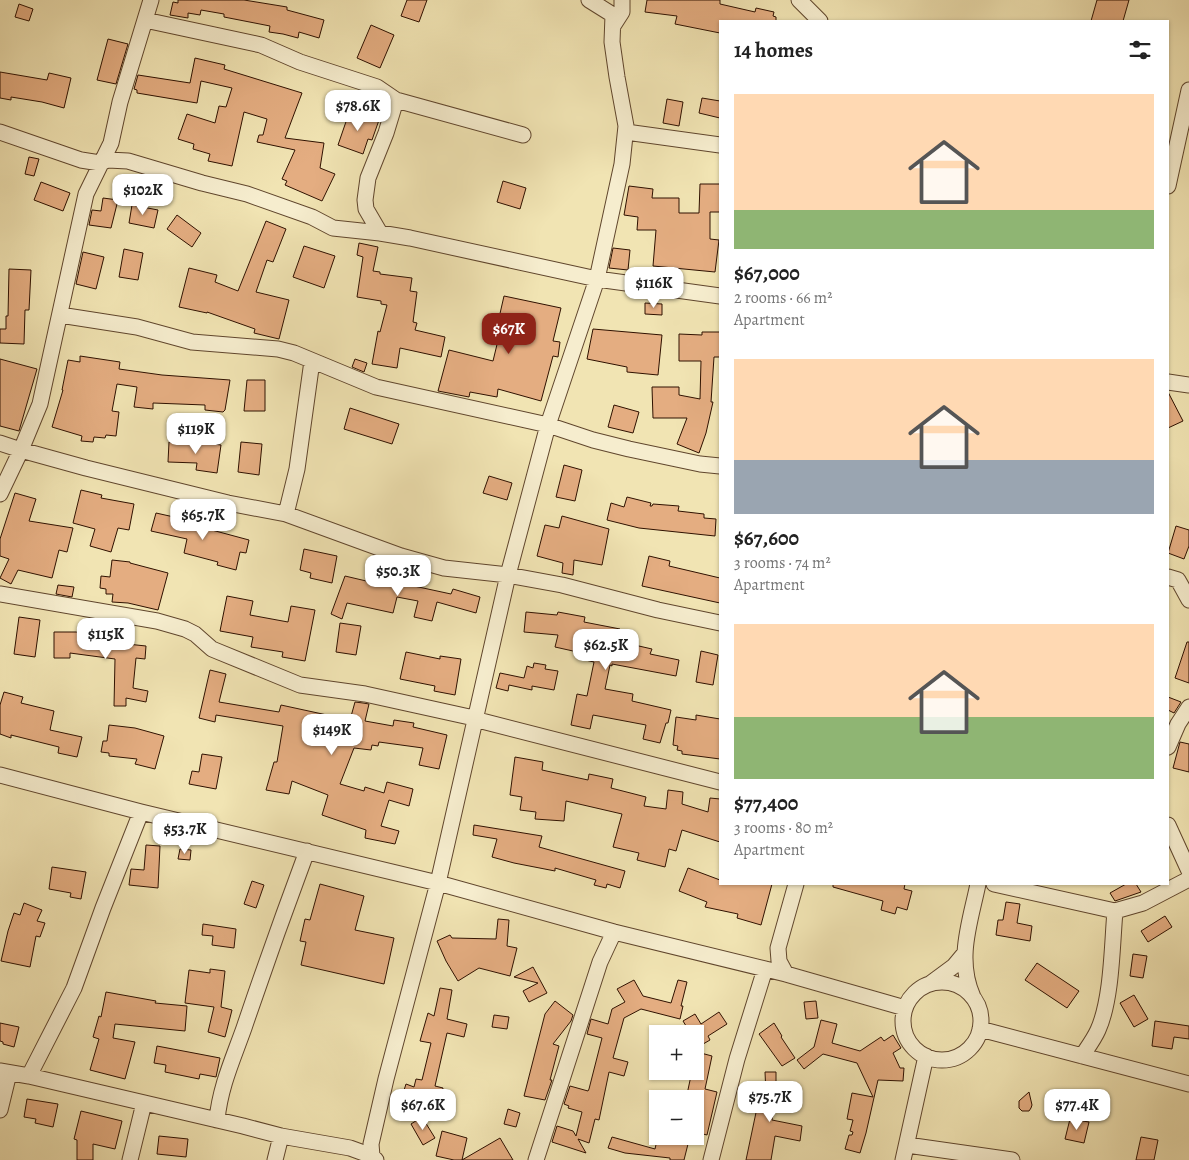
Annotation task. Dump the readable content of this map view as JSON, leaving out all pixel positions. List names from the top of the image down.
{
  "page": {
    "heading": "14 homes",
    "list": [
      {
        "name": "$67,000",
        "note": "2 rooms · 66 m² · Apartment"
      },
      {
        "name": "$67,600",
        "note": "3 rooms · 74 m² · Apartment"
      },
      {
        "name": "$77,400",
        "note": "3 rooms · 80 m² · Apartment"
      }
    ],
    "price": [
      "$78.6K",
      "$102K",
      "$116K",
      "$67K",
      "$119K",
      "$65.7K",
      "$50.3K",
      "$115K",
      "$62.5K",
      "$149K",
      "$53.7K",
      "$75.7K",
      "$67.6K",
      "$77.4K"
    ],
    "map_buttons": ["+", "−"]
  }
}
